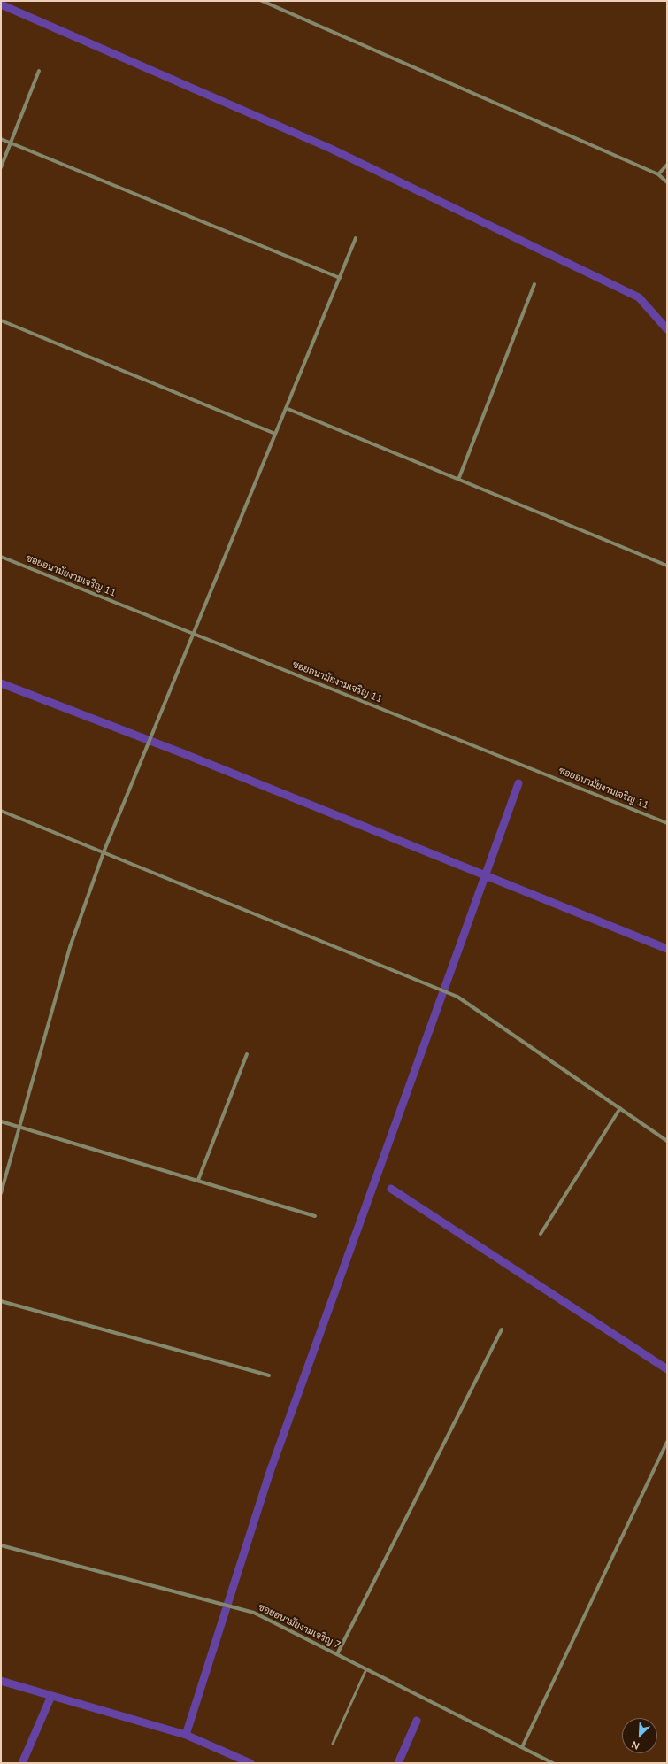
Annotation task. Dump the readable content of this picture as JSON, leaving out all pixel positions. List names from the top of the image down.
{
  "streets": {
    "street": ["ซอยอนามัยงามเจริญ 11", "ซอยอนามัยงามเจริญ 7"]
  },
  "north": "bottom left"
}
